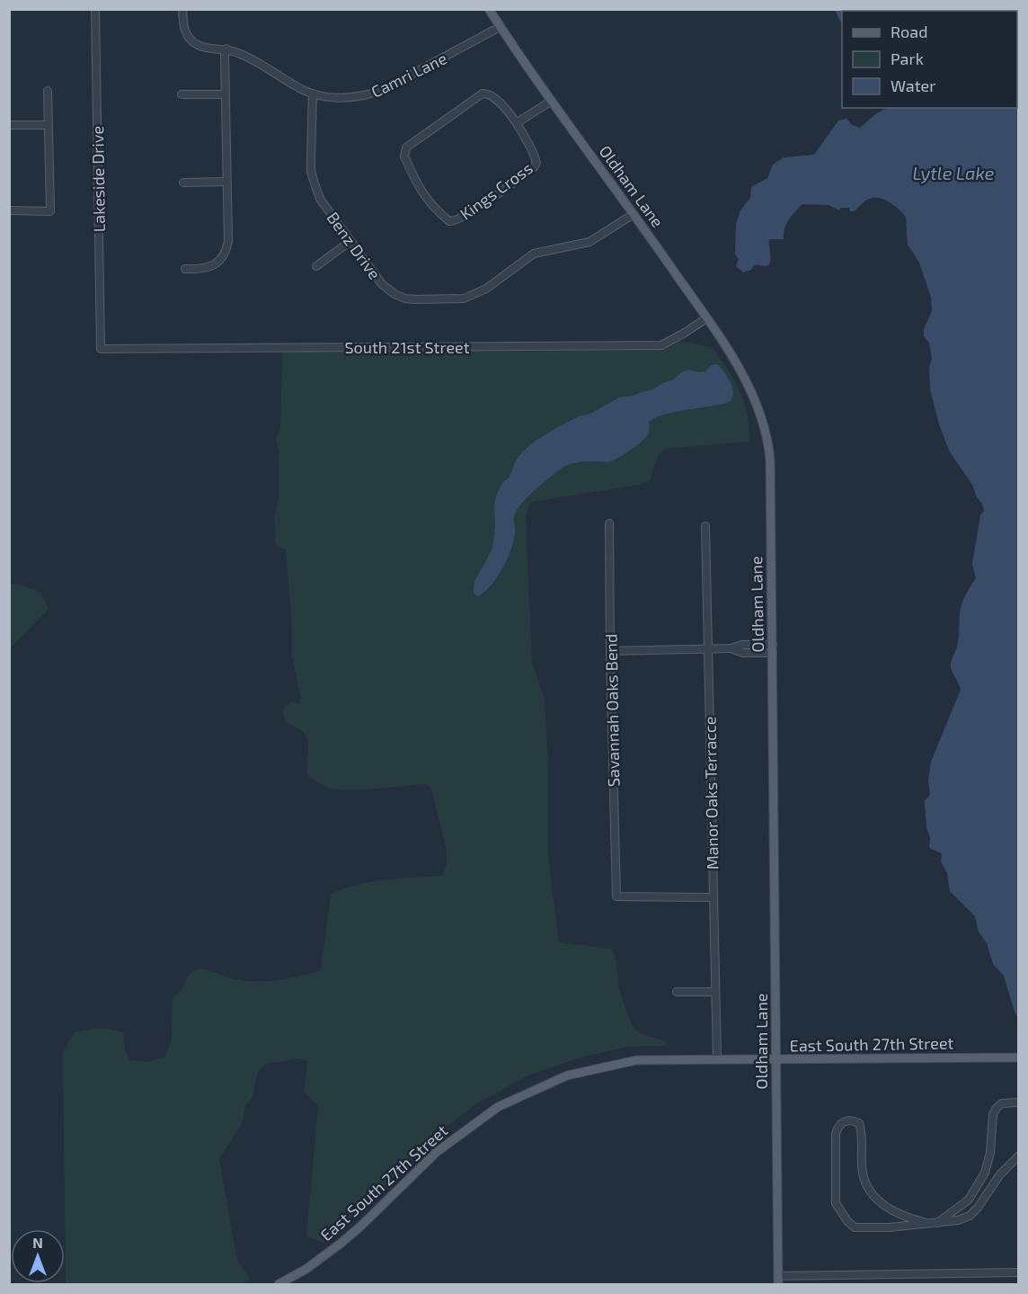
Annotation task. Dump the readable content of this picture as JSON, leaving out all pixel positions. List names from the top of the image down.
{
  "streets": {
    "main road": ["Oldham Lane", "East South 27th Street"],
    "street": [
      "Camri Lane",
      "Lakeside Drive",
      "Kings Cross",
      "Benz Drive",
      "South 21st Street",
      "Savannah Oaks Bend",
      "Manor Oaks Terracce"
    ]
  },
  "crossings": [
    ["Camri Lane", "Oldham Lane"],
    ["Camri Lane", "Benz Drive"],
    ["Lakeside Drive", "South 21st Street"],
    ["Oldham Lane", "Benz Drive"],
    ["Oldham Lane", "South 21st Street"],
    ["Oldham Lane", "East South 27th Street"],
    ["Savannah Oaks Bend", "Manor Oaks Terracce"],
    ["Manor Oaks Terracce", "East South 27th Street"]
  ],
  "water": ["Lytle Lake"],
  "legend": ["Road", "Park", "Water"],
  "north": "top"
}
